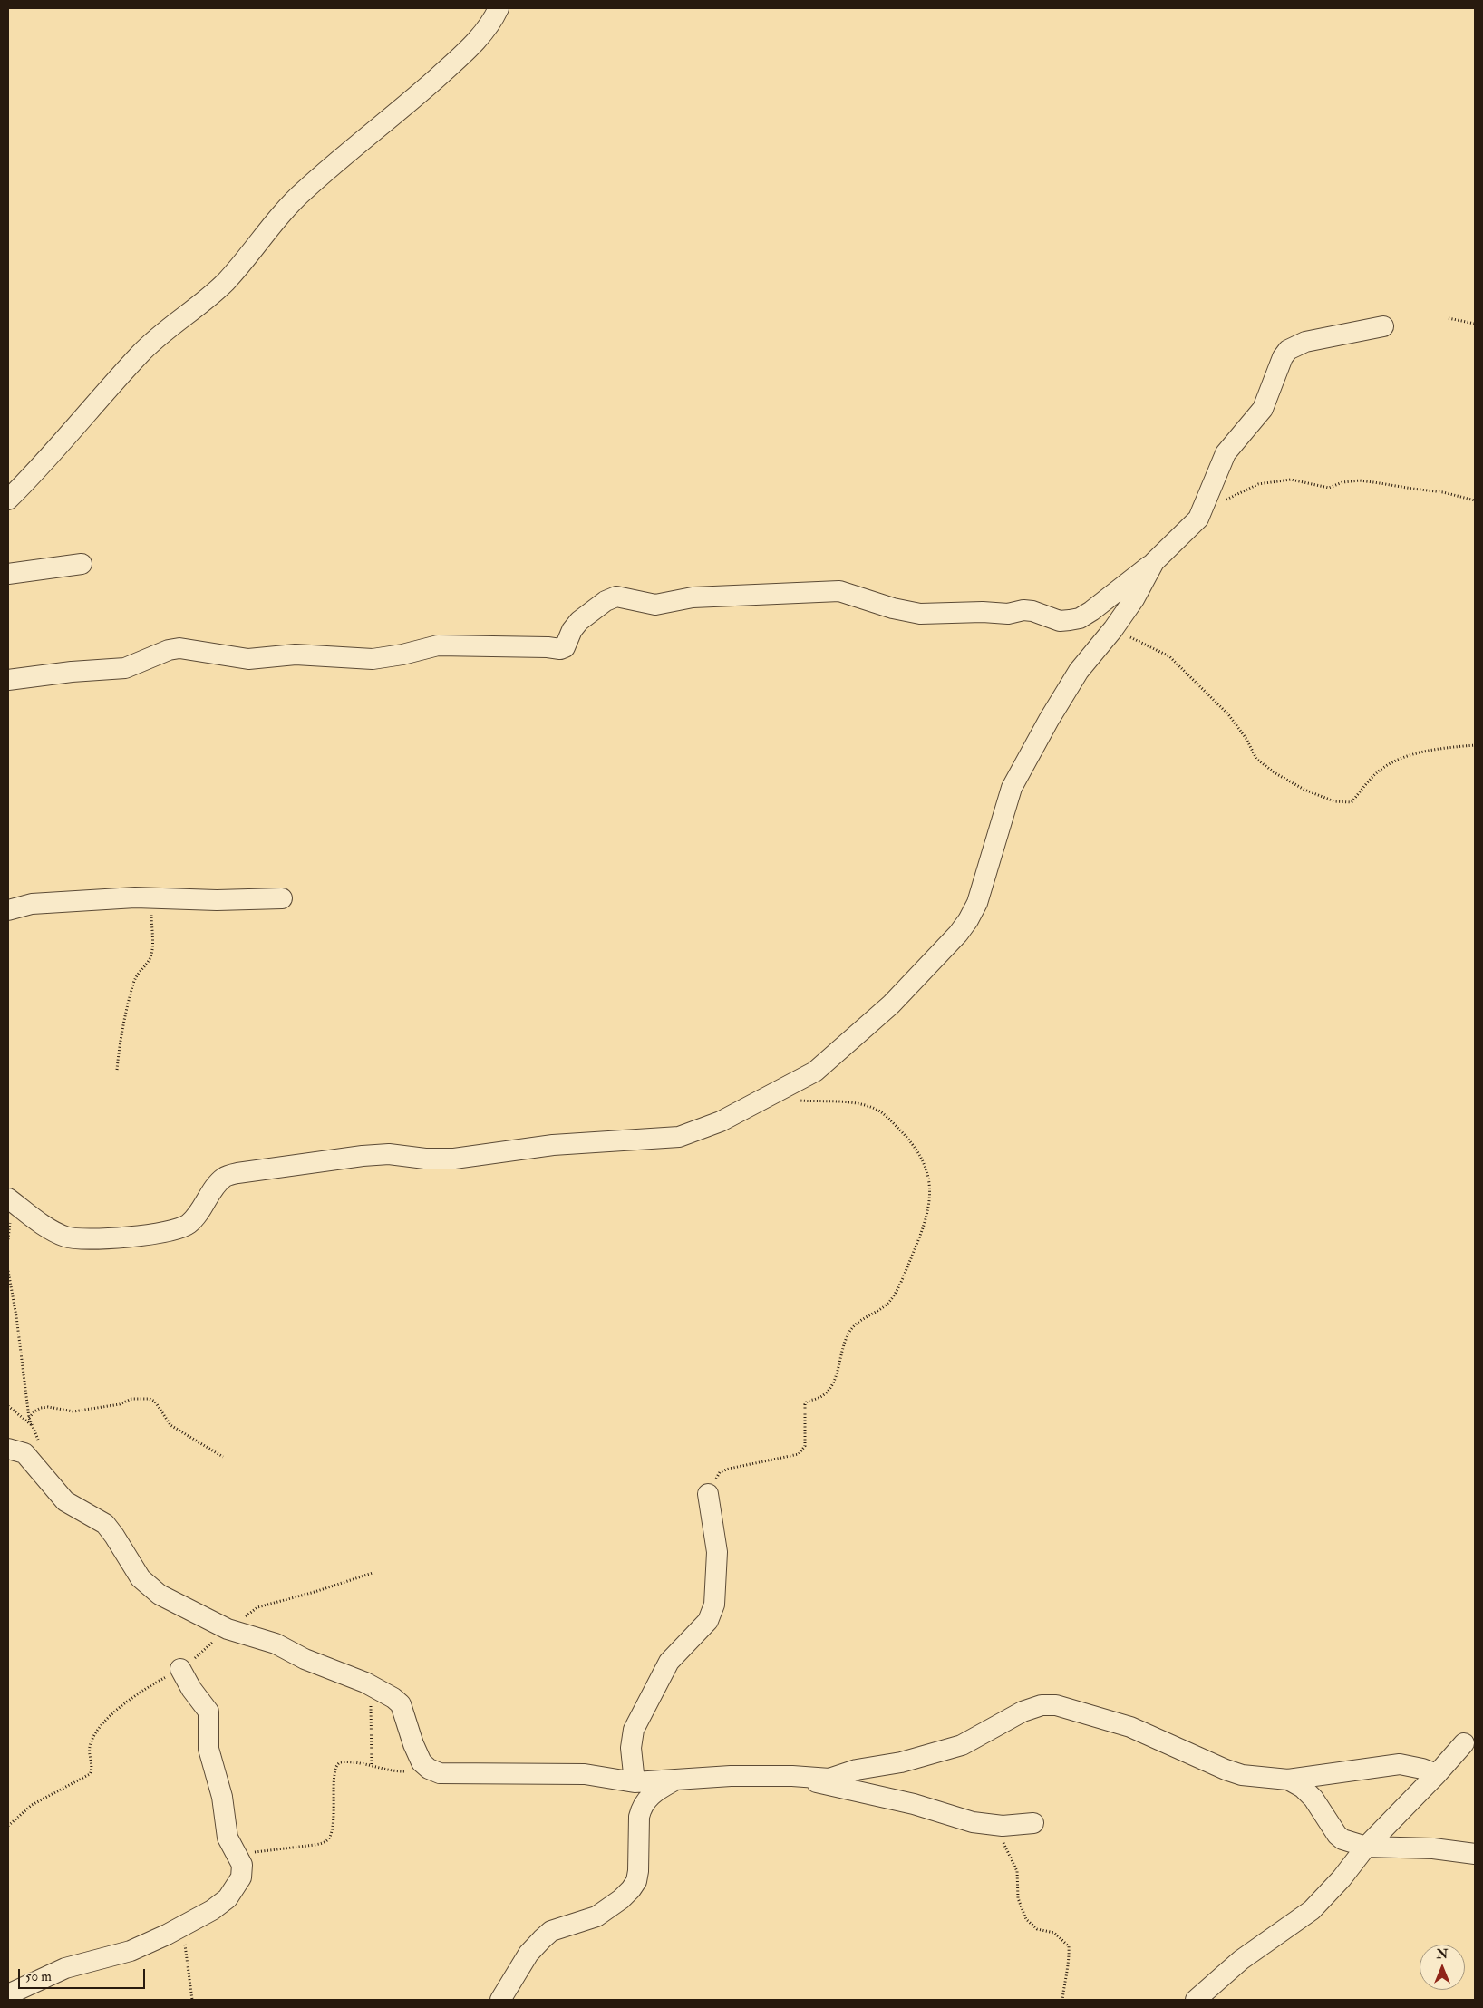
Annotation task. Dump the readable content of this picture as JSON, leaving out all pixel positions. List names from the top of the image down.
{
  "scale_bar": "50 m",
  "north": "top"
}
